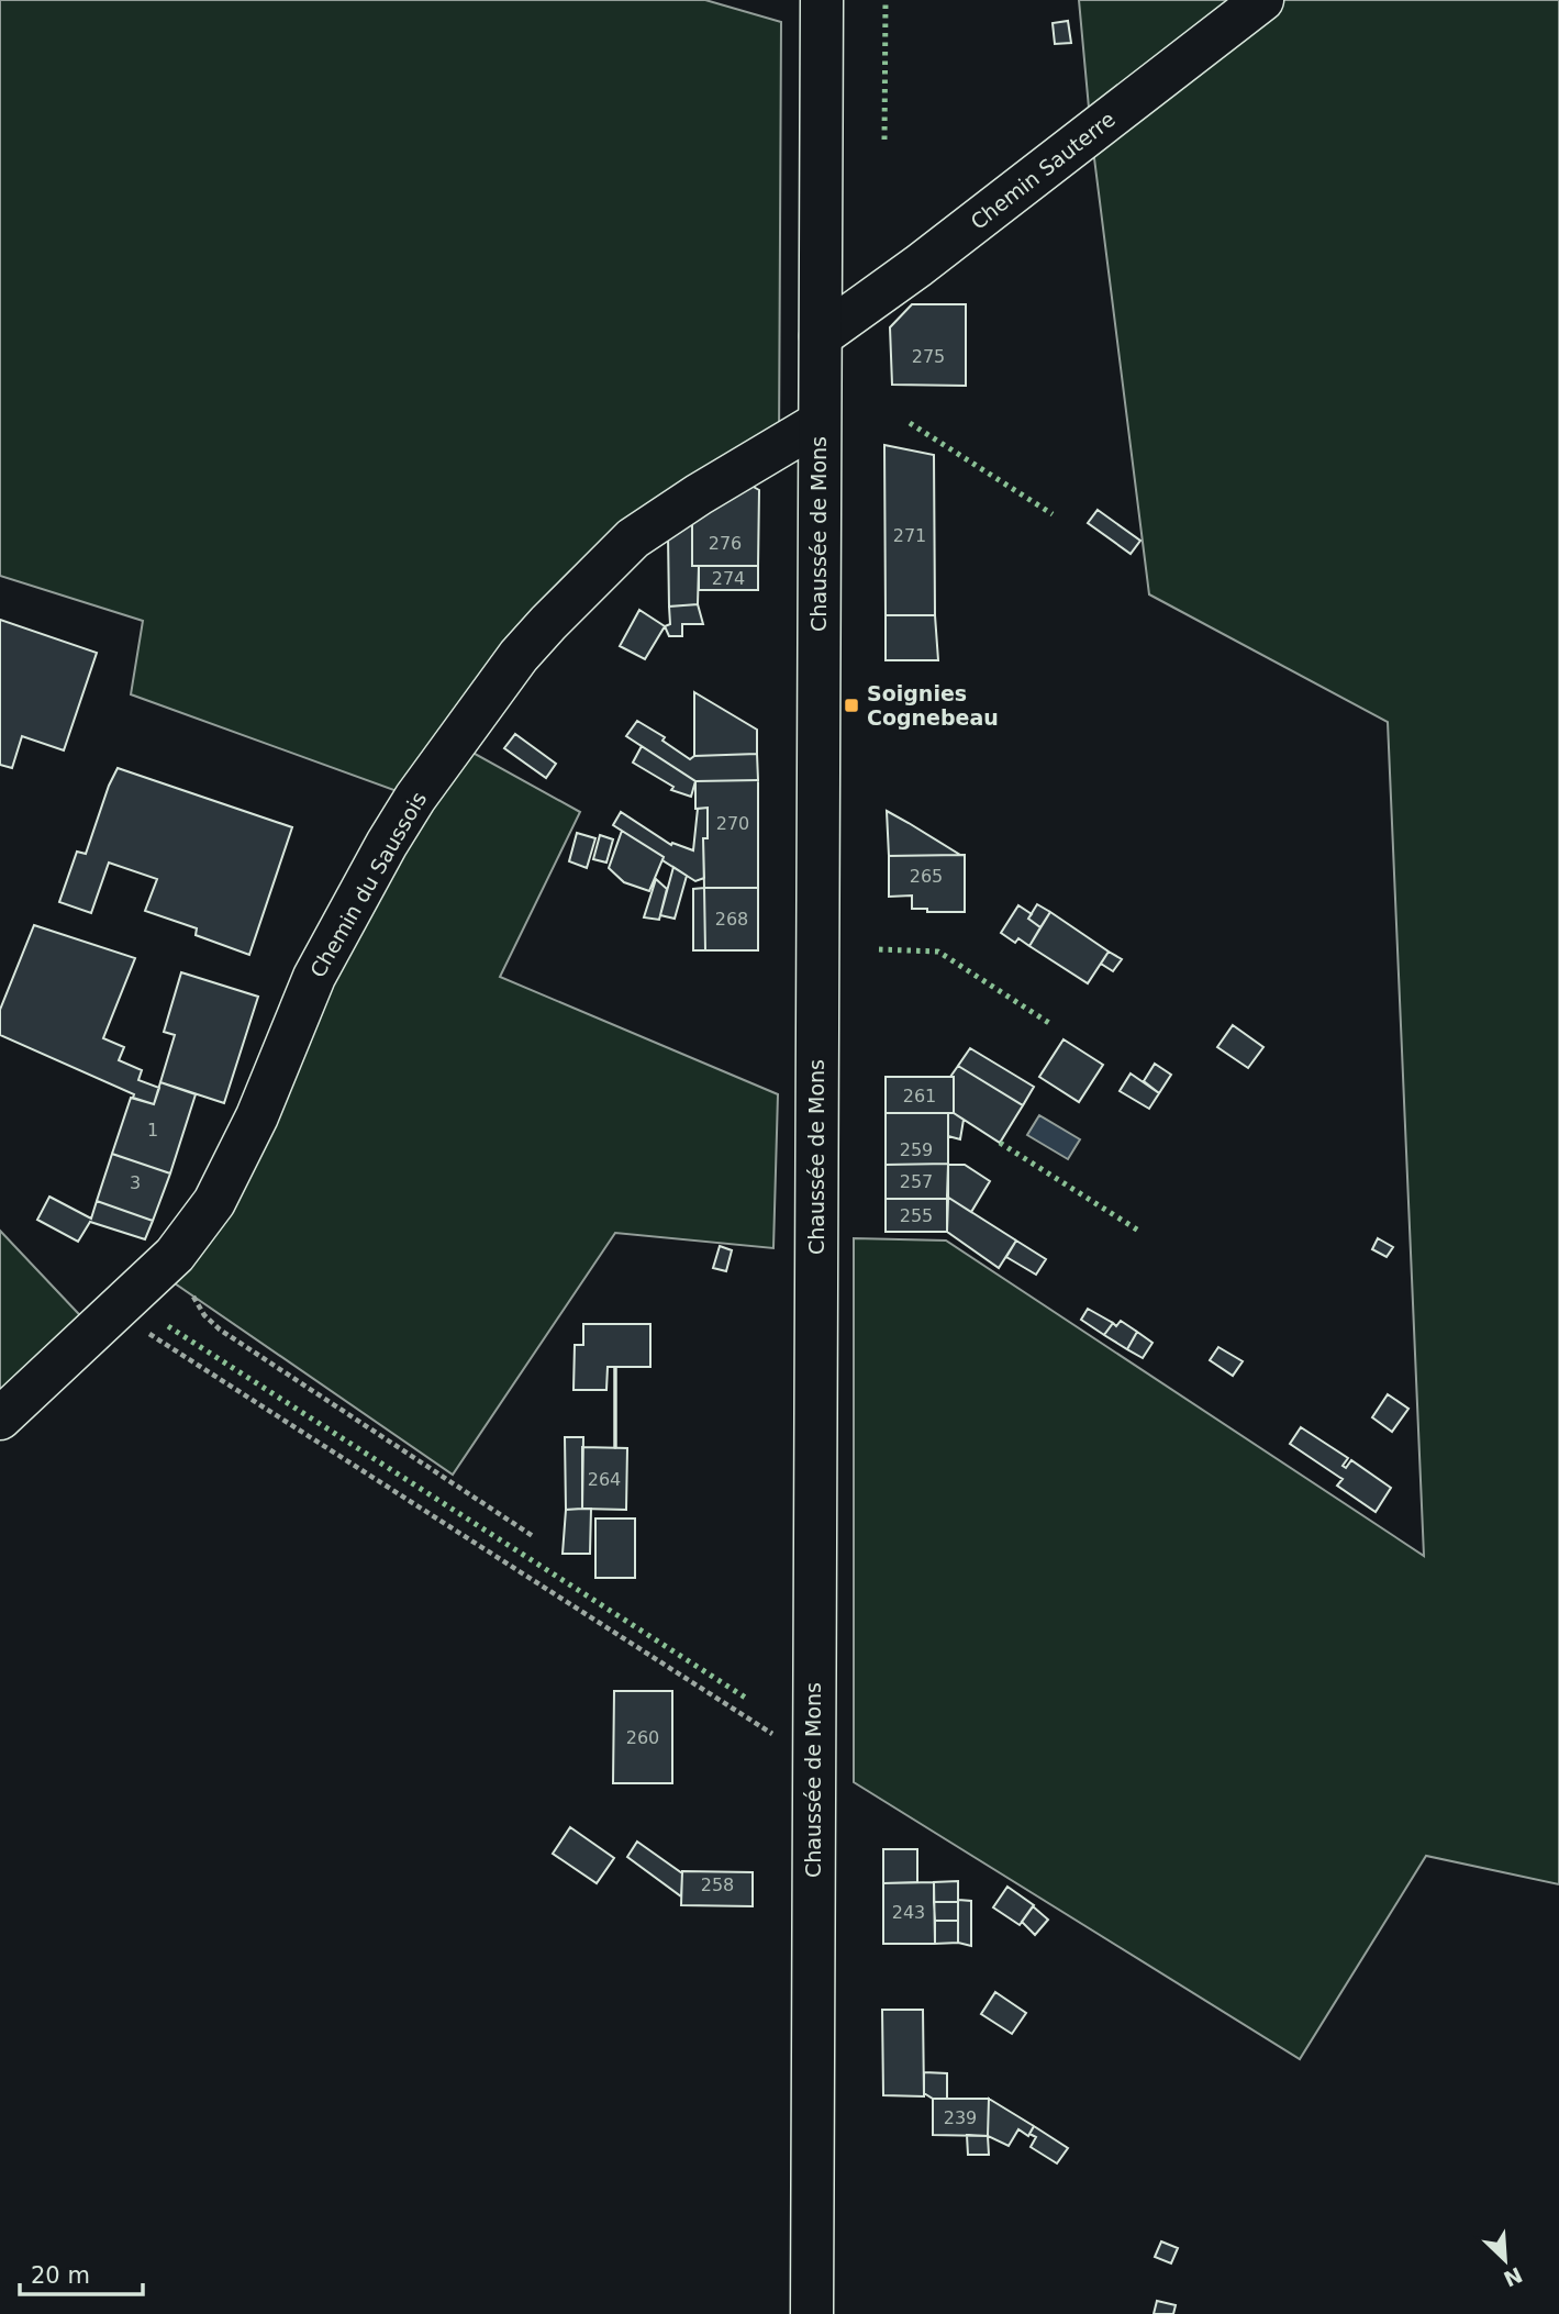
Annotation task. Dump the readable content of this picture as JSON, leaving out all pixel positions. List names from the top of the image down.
{
  "streets": {
    "main road": ["Chemin Sauterre", "Chaussée de Mons", "Chemin du Saussois"]
  },
  "crossings": [
    ["Chemin Sauterre", "Chaussée de Mons"],
    ["Chaussée de Mons", "Chemin du Saussois"]
  ],
  "places": {
    "transit": ["Soignies Cognebeau"]
  },
  "house_numbers": [
    "275",
    "271",
    "276",
    "274",
    "270",
    "265",
    "268",
    "261",
    "1",
    "259",
    "257",
    "3",
    "255",
    "264",
    "260",
    "258",
    "243",
    "239"
  ],
  "scale_bar": "20 m",
  "north": "bottom right"
}
